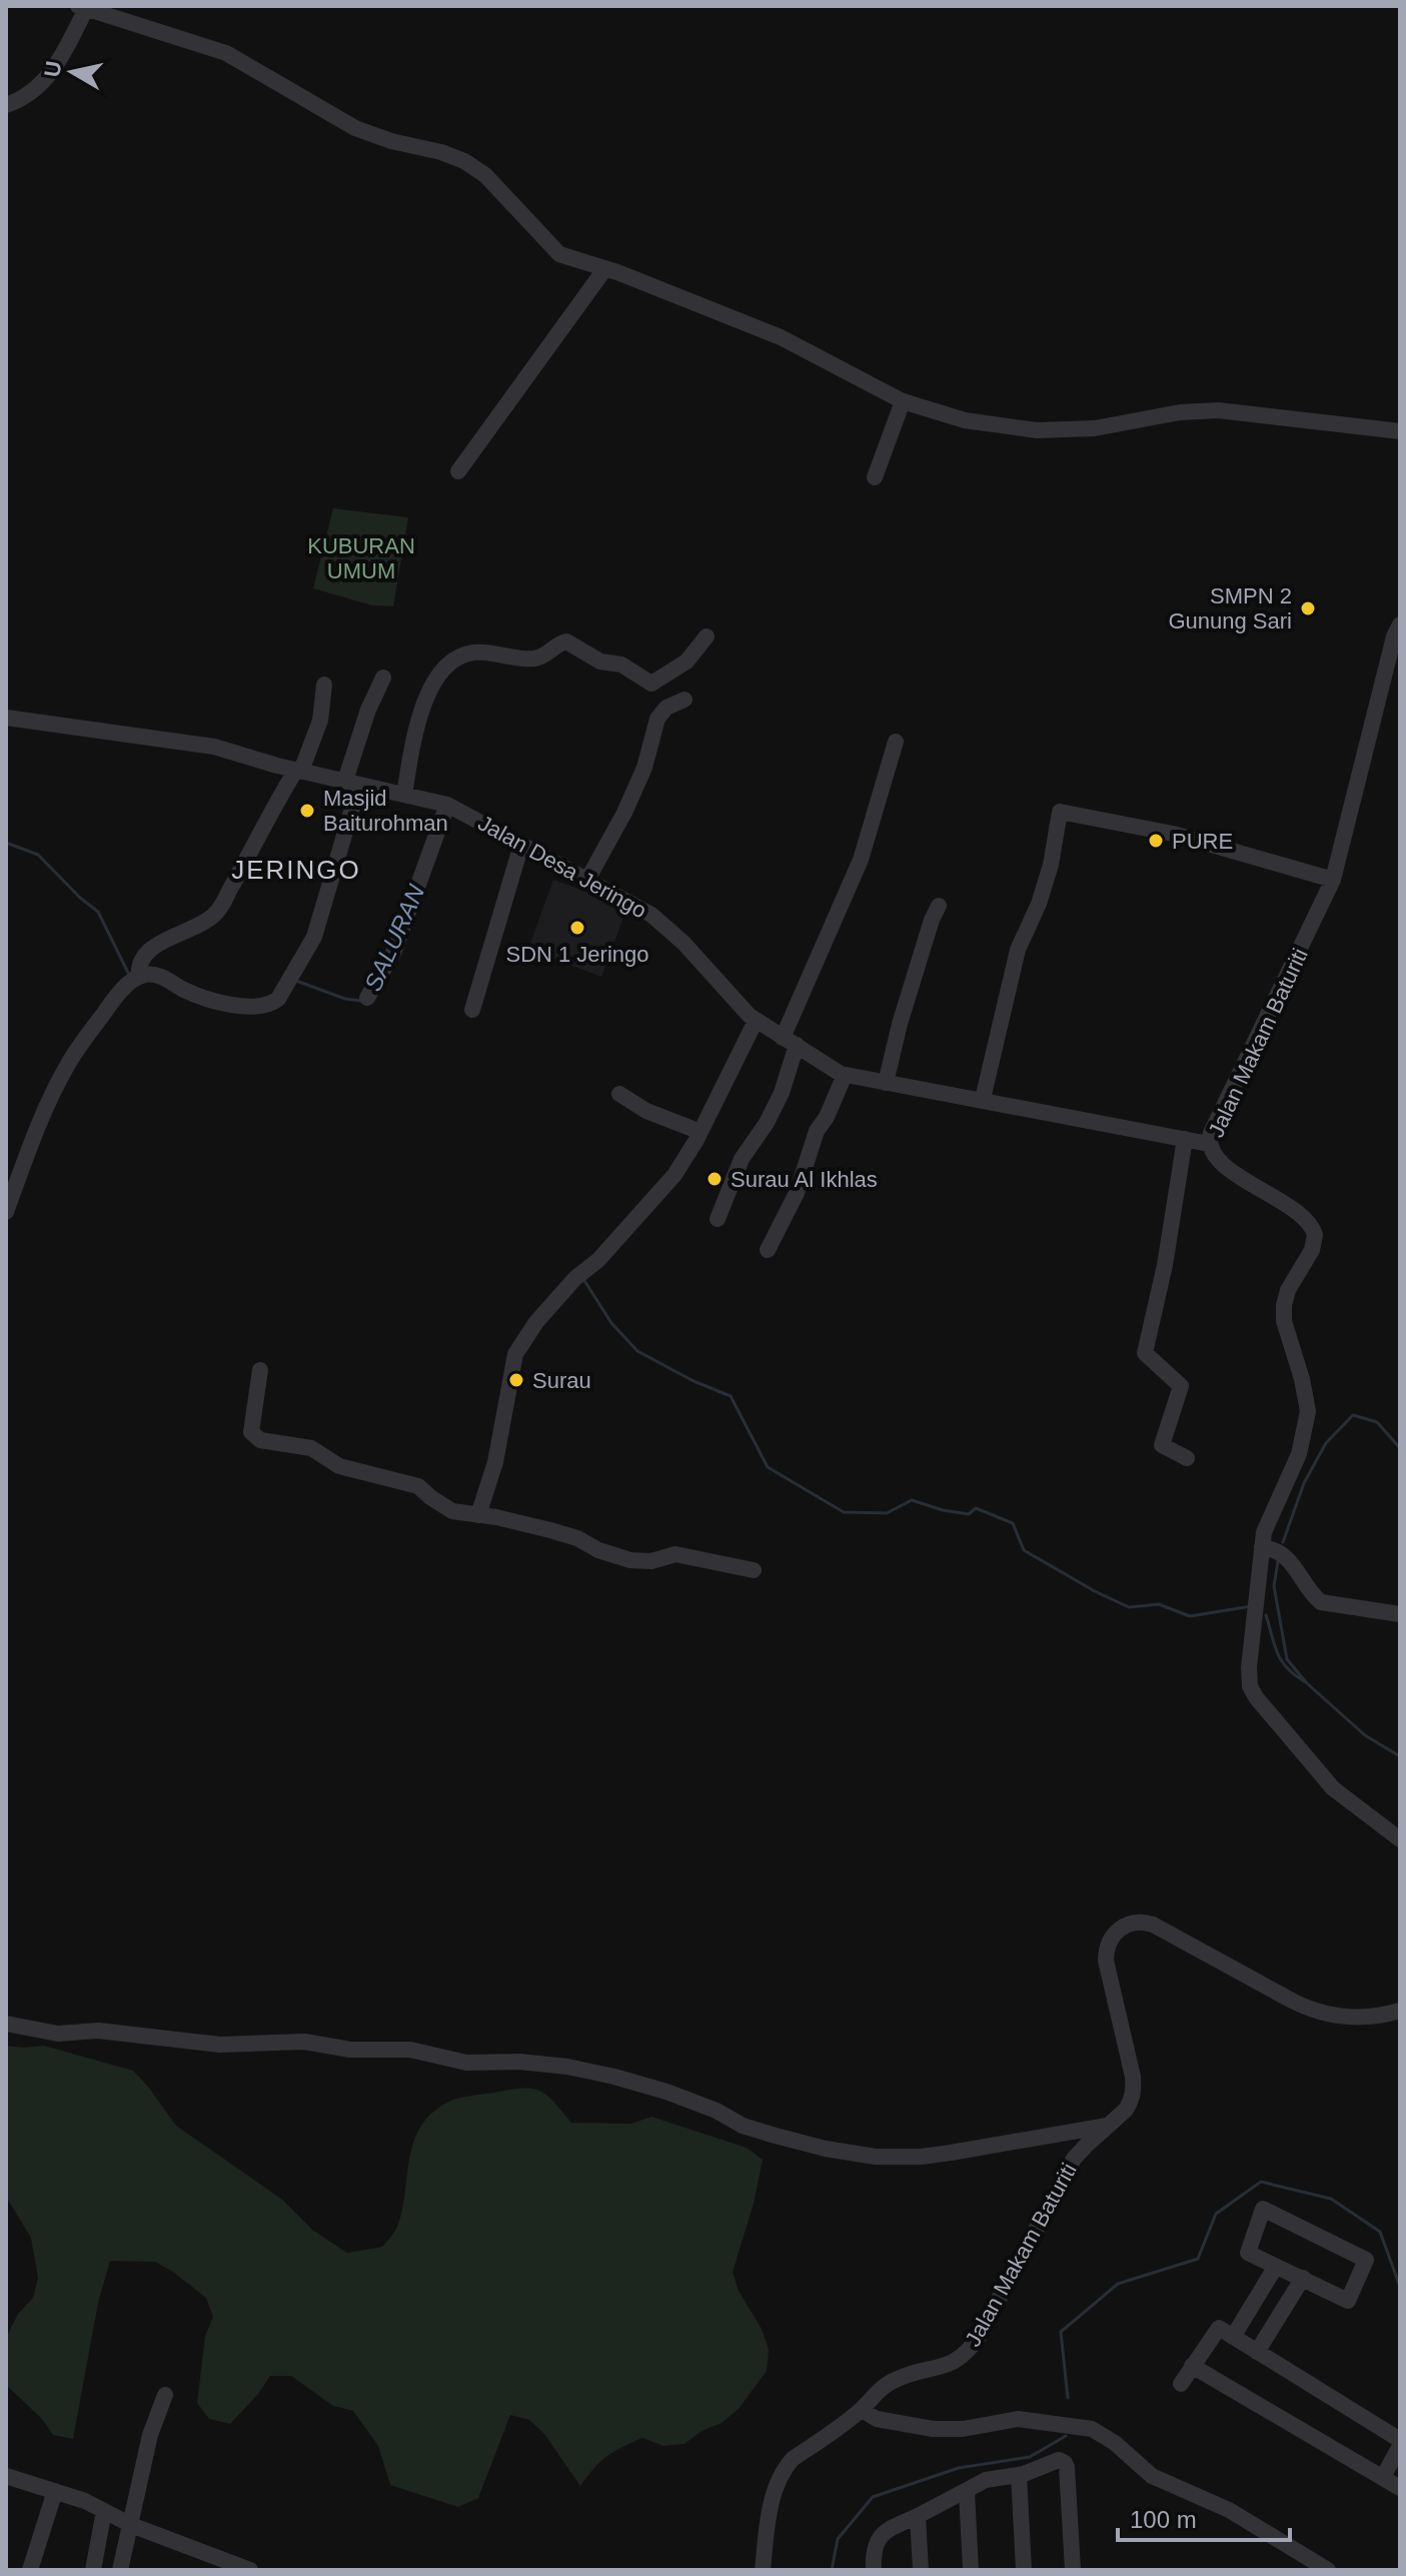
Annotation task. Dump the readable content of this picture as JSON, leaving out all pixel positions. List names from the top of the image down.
{
  "streets": {
    "street": ["Jalan Desa Jeringo", "Jalan Makam Baturiti"]
  },
  "crossings": [
    ["Jalan Desa Jeringo", "Jalan Makam Baturiti"]
  ],
  "districts": ["JERINGO"],
  "water": ["SALURAN"],
  "parks": ["KUBURAN UMUM"],
  "places": [
    "SMPN 2 Gunung Sari",
    "Masjid Baiturohman",
    "PURE",
    "SDN 1 Jeringo",
    "Surau Al Ikhlas",
    "Surau"
  ],
  "scale_bar": "100 m",
  "north": "left"
}
